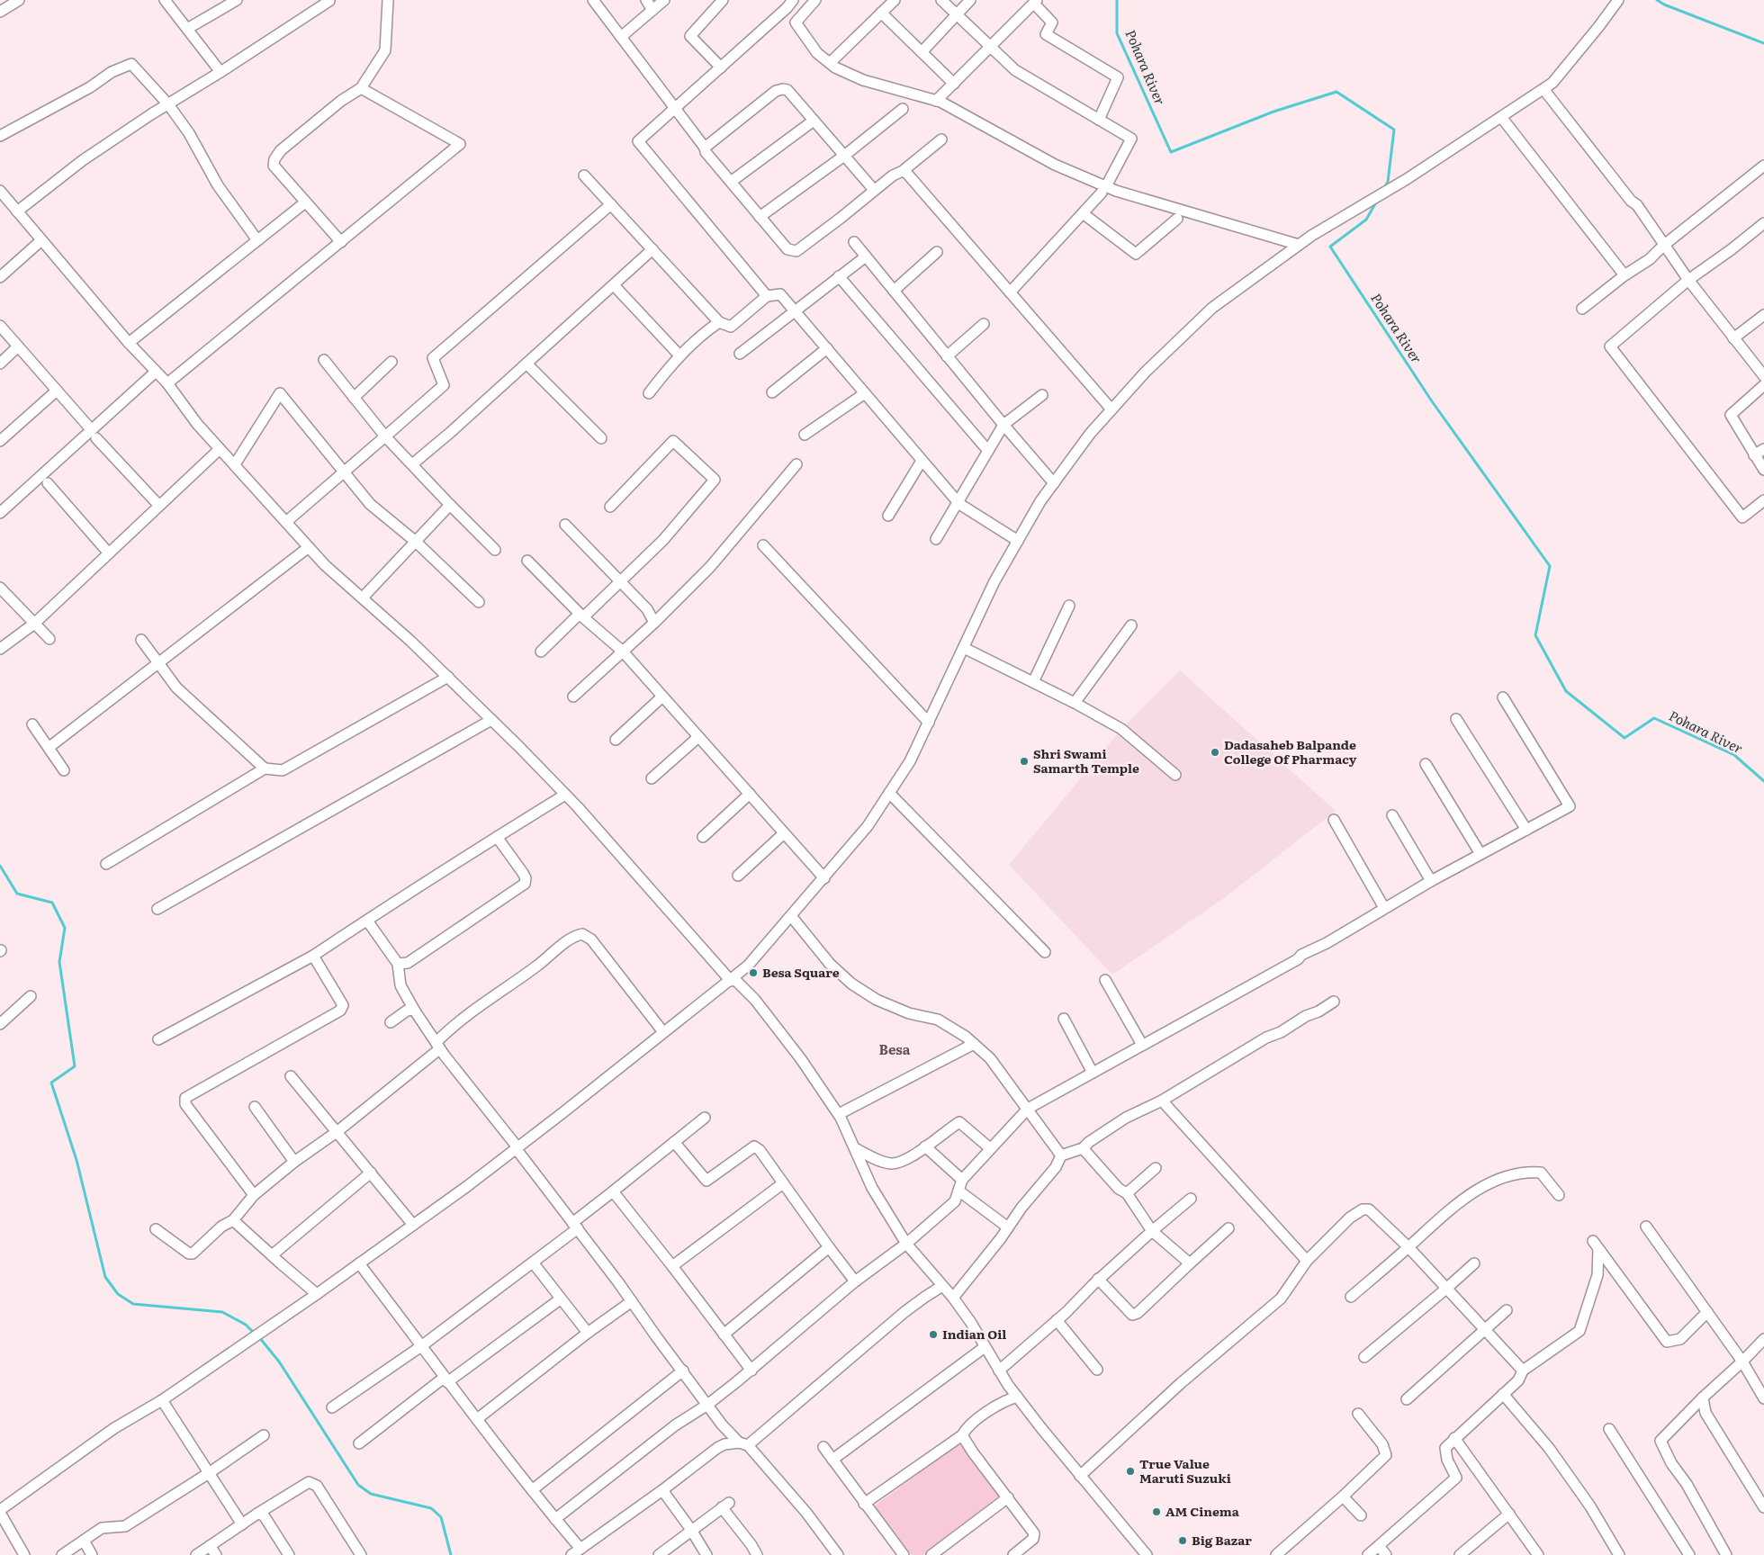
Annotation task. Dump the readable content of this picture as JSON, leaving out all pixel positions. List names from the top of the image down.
{
  "districts": ["Besa"],
  "water": ["Pohara River"],
  "places": [
    "Dadasaheb Balpande College Of Pharmacy",
    "Shri Swami Samarth Temple",
    "Besa Square",
    "Indian Oil",
    "True Value Maruti Suzuki",
    "AM Cinema",
    "Big Bazar"
  ]
}
